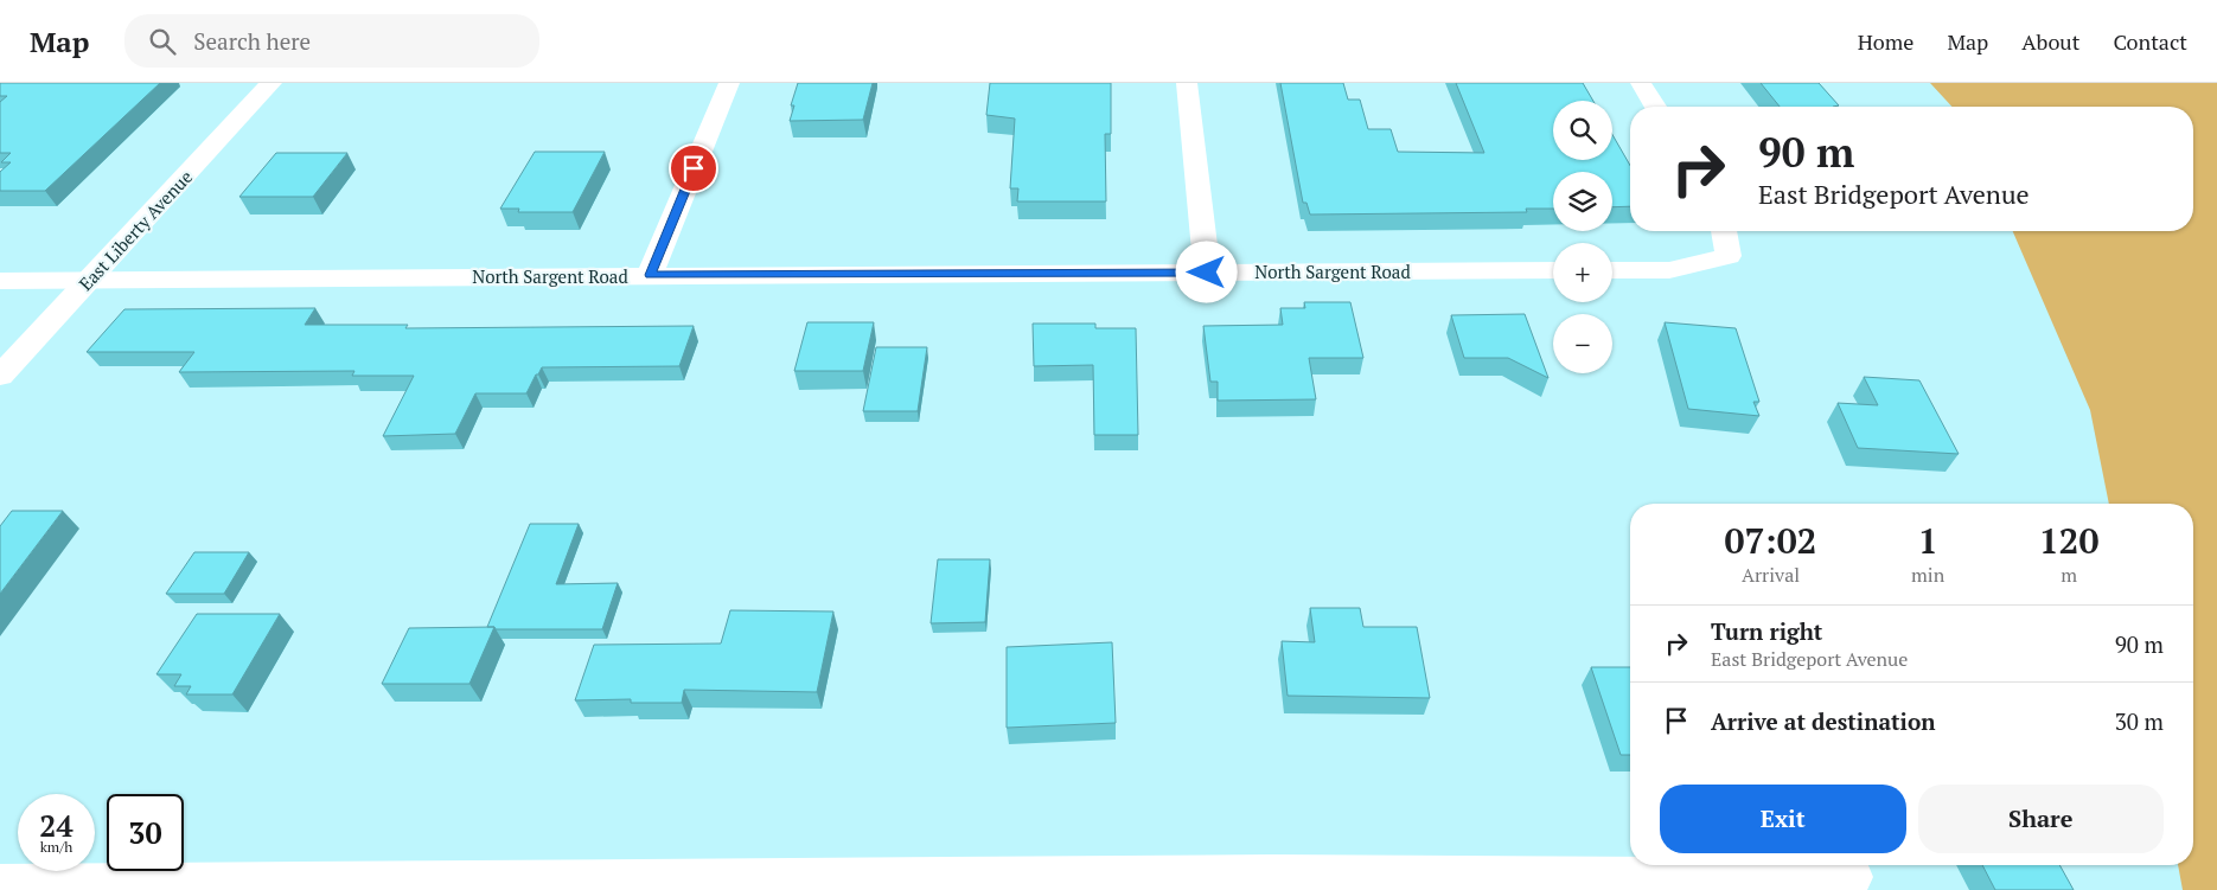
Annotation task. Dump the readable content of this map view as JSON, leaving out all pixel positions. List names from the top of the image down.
{
  "streets": {
    "street": ["East Liberty Avenue", "North Sargent Road"]
  },
  "crossings": [
    ["East Liberty Avenue", "North Sargent Road"]
  ],
  "page": {
    "header": "Map",
    "search": "Search here",
    "nav": [
      "Home",
      "Map",
      "About",
      "Contact"
    ],
    "map_buttons": ["+", "−"],
    "turn": ["90 m", "East Bridgeport Avenue"],
    "eta": [
      "07:02",
      "Arrival",
      "1",
      "min",
      "120",
      "m"
    ],
    "list": [
      {
        "name": "Turn right",
        "note": "East Bridgeport Avenue",
        "value": "90 m"
      },
      {
        "name": "Arrive at destination",
        "value": "30 m"
      }
    ],
    "buttons": ["Exit", "Share"],
    "speed": "24 km/h",
    "limit": "30"
  }
}
